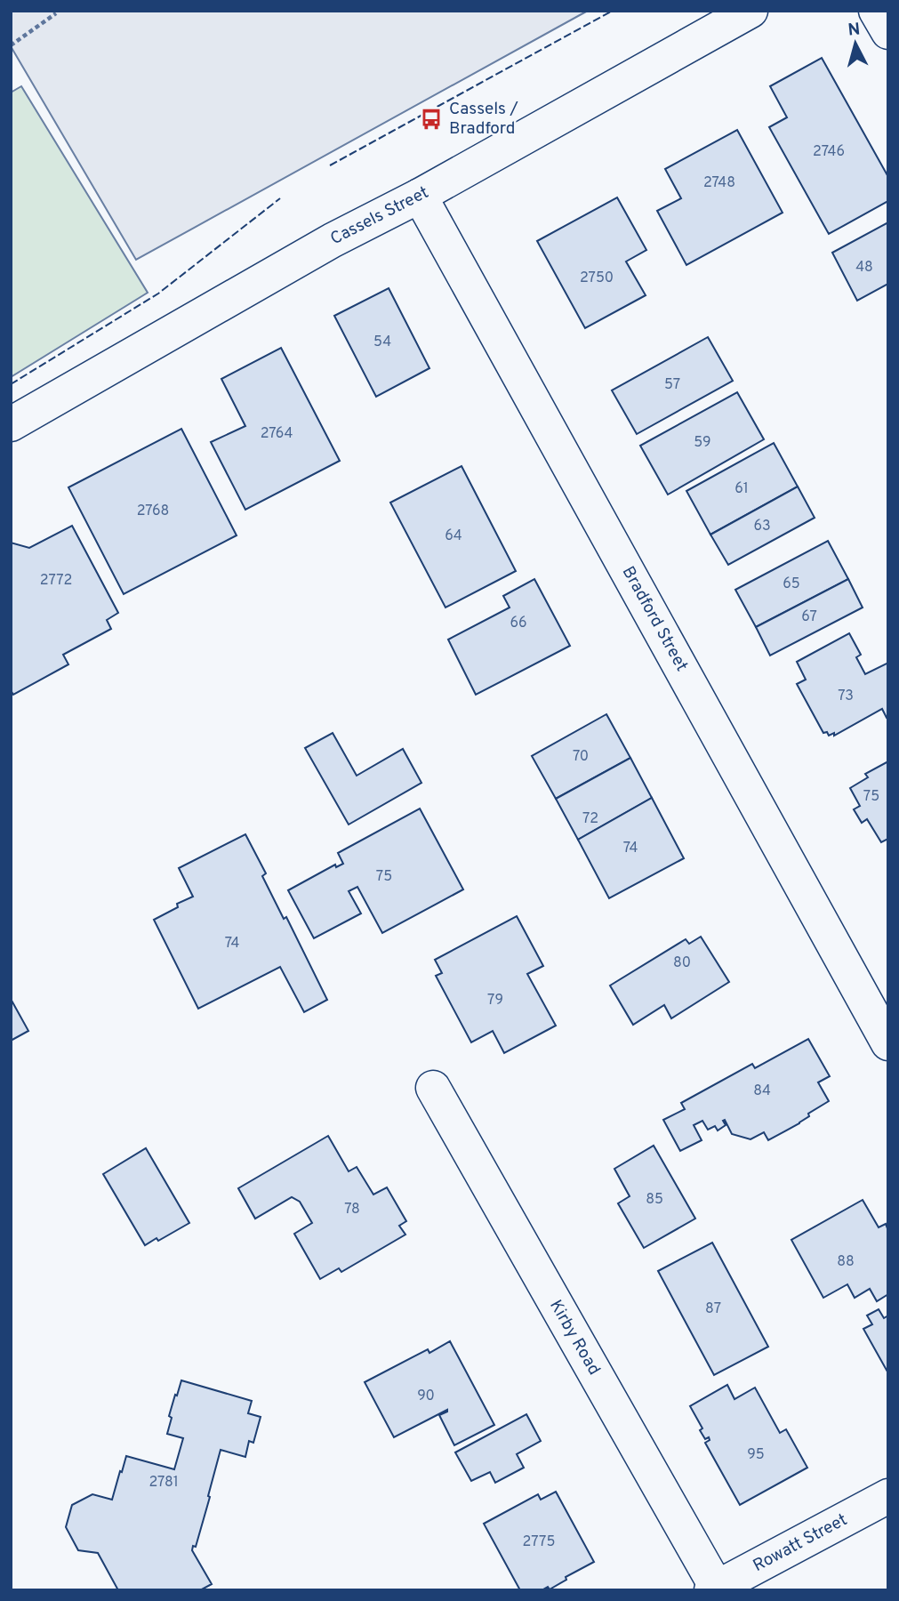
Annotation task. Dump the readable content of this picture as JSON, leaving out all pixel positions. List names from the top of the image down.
{
  "streets": {
    "street": [
      "Cassels Street",
      "Bradford Street",
      "Kirby Road",
      "Rowatt Street"
    ]
  },
  "crossings": [
    ["Cassels Street", "Bradford Street"],
    ["Kirby Road", "Rowatt Street"]
  ],
  "places": {
    "bus stop": ["Cassels / Bradford"]
  },
  "house_numbers": [
    "2746",
    "2748",
    "48",
    "2750",
    "54",
    "57",
    "2764",
    "59",
    "61",
    "2768",
    "63",
    "64",
    "2772",
    "65",
    "67",
    "66",
    "73",
    "70",
    "75",
    "72",
    "74",
    "75",
    "74",
    "80",
    "79",
    "84",
    "85",
    "78",
    "88",
    "87",
    "90",
    "95",
    "2781",
    "2775"
  ],
  "north": "top"
}
